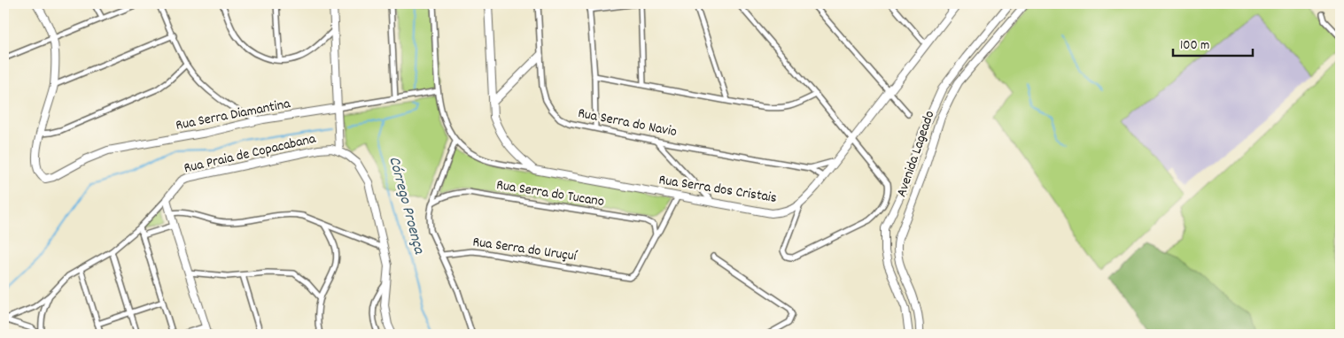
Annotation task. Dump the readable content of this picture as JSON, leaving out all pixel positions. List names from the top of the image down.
{
  "streets": {
    "street": [
      "Rua Serra Diamantina",
      "Rua Serra do Navio",
      "Rua Praia de Copacabana",
      "Avenida Lageado",
      "Rua Serra dos Cristais",
      "Rua Serra do Tucano",
      "Rua Serra do Uruçuí"
    ]
  },
  "crossings": [
    ["Rua Serra dos Cristais", "Rua Serra do Uruçuí"],
    ["Rua Serra do Tucano", "Rua Serra do Uruçuí"]
  ],
  "water": ["Córrego Proença"],
  "scale_bar": "100 m"
}
